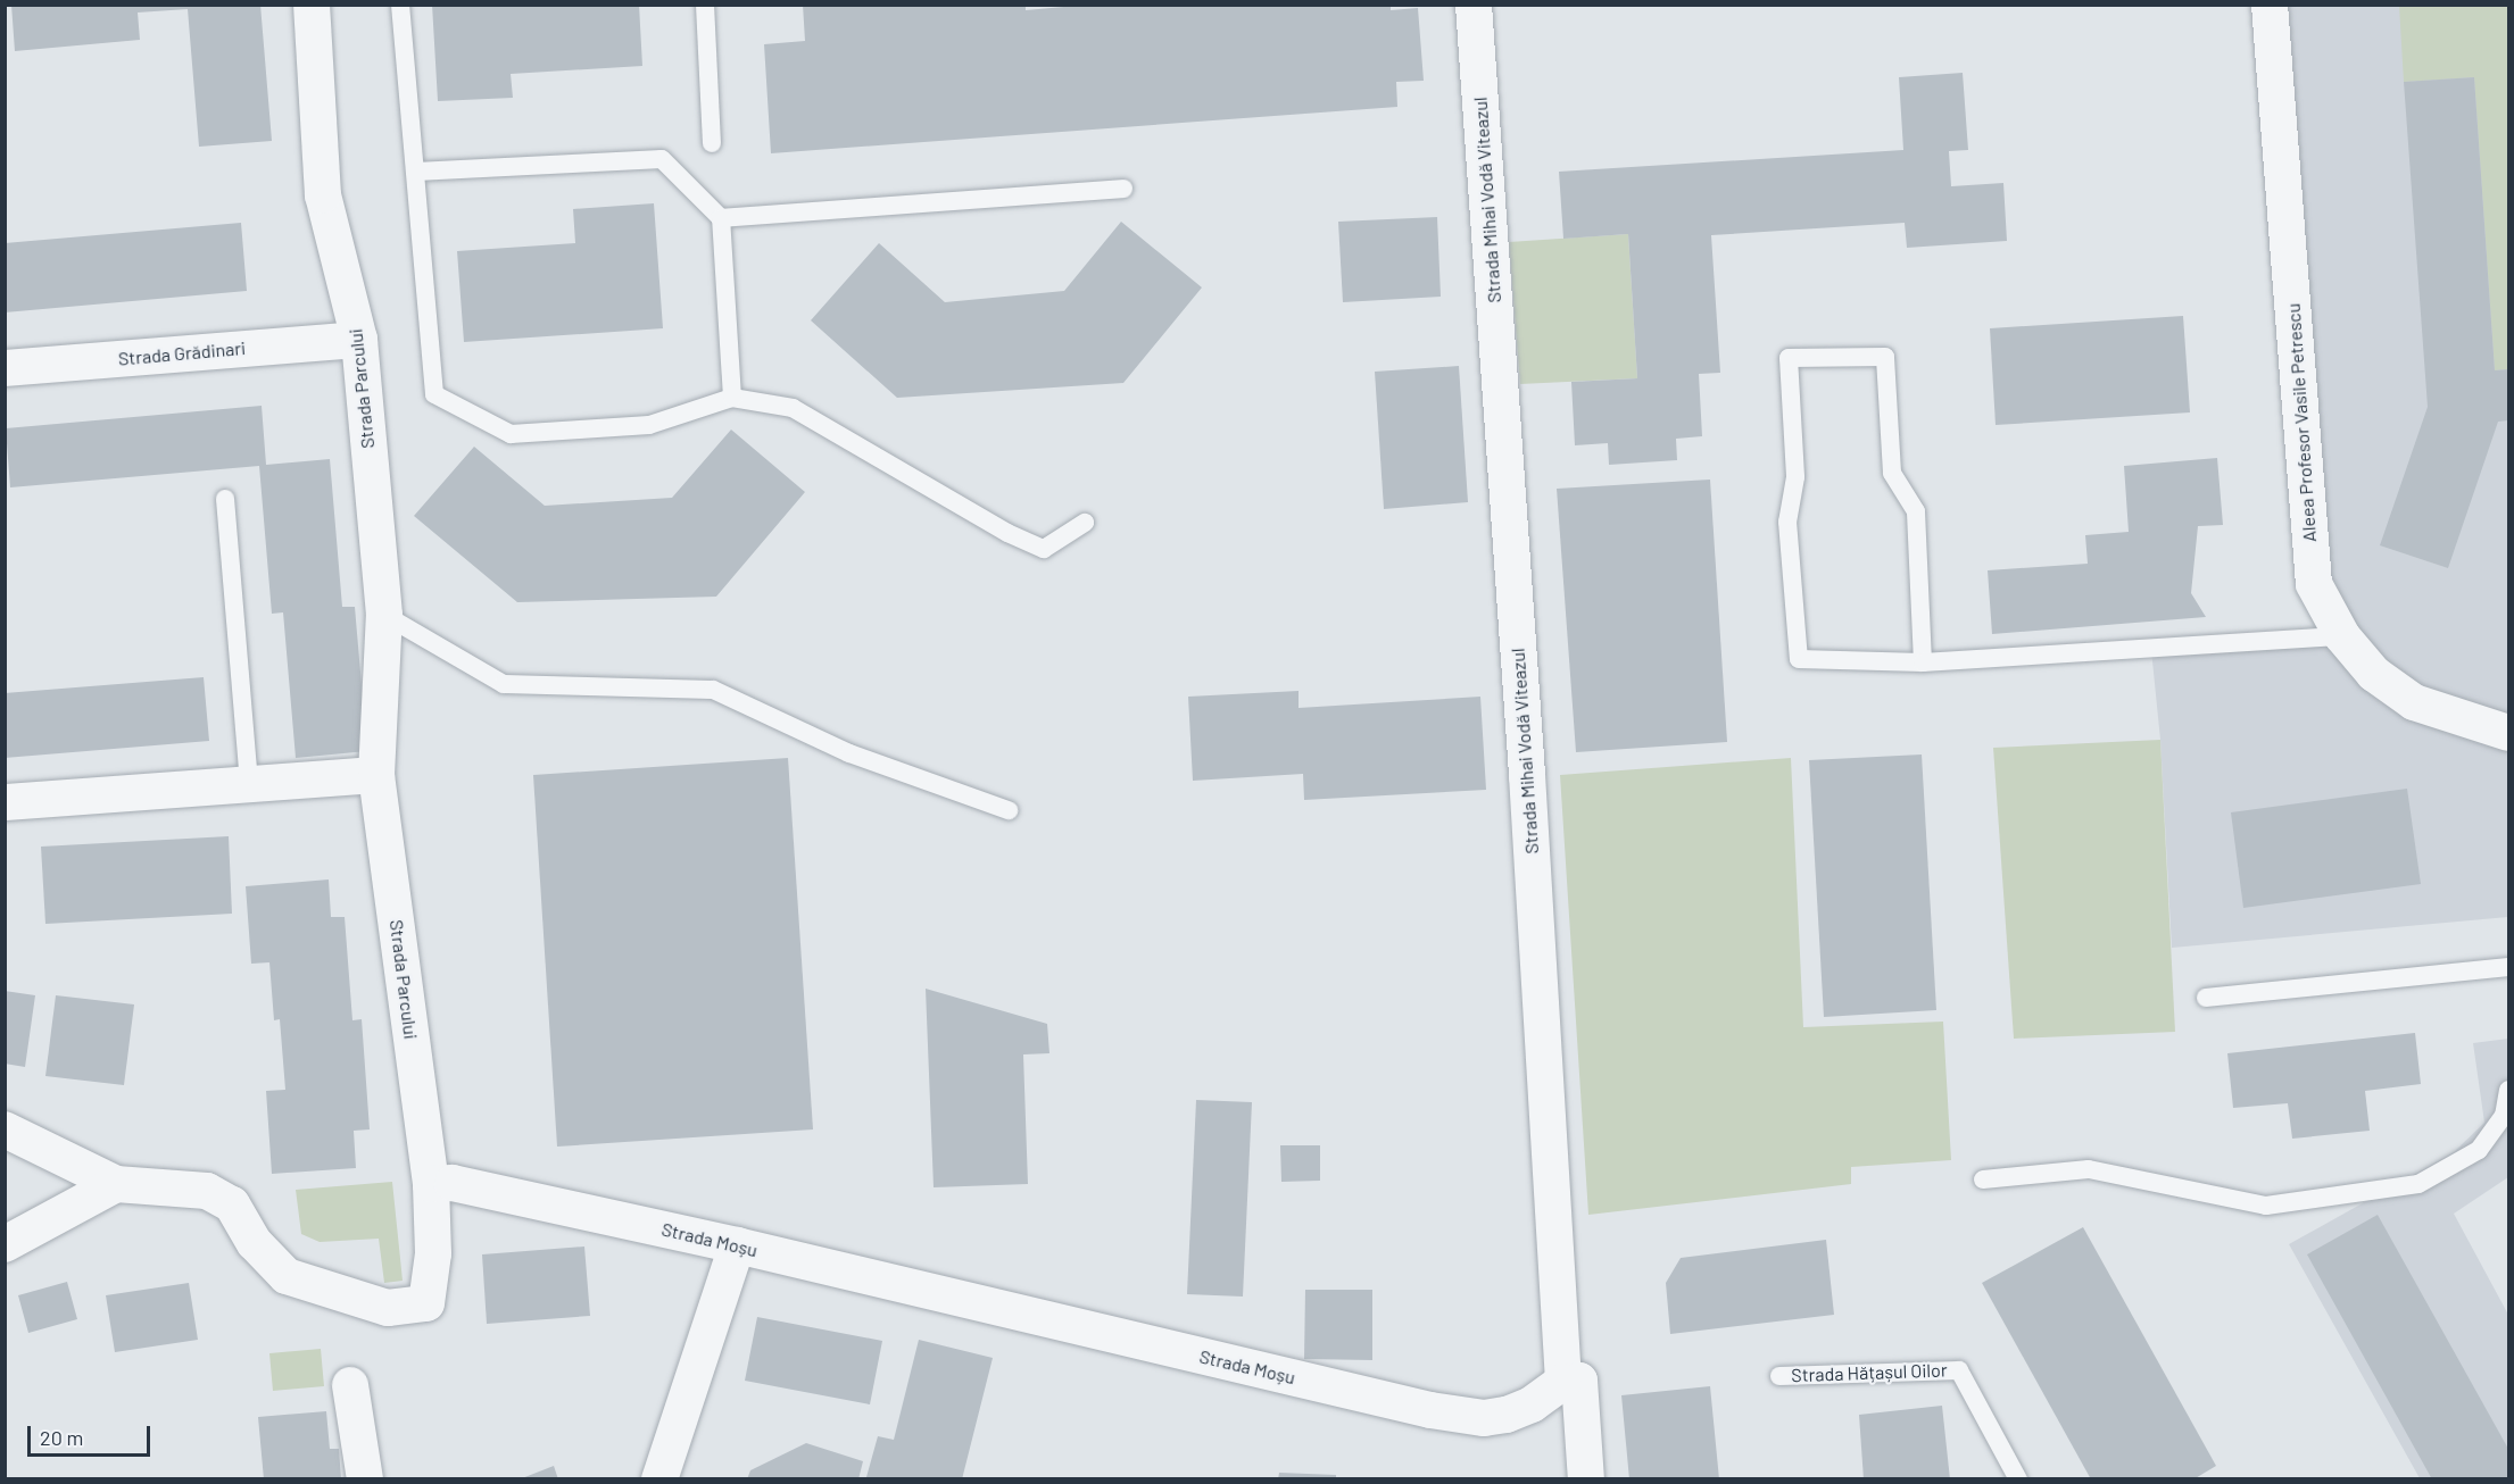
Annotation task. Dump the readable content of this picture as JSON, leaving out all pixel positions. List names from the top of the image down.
{
  "streets": {
    "street": [
      "Strada Mihai Vodă Viteazul",
      "Strada Grădinari",
      "Strada Parcului",
      "Aleea Profesor Vasile Petrescu",
      "Strada Moșu"
    ],
    "lane": ["Strada Hățașul Oilor"]
  },
  "crossings": [
    ["Strada Mihai Vodă Viteazul", "Strada Moșu"],
    ["Strada Grădinari", "Strada Parcului"],
    ["Strada Parcului", "Strada Moșu"]
  ],
  "scale_bar": "20 m"
}
